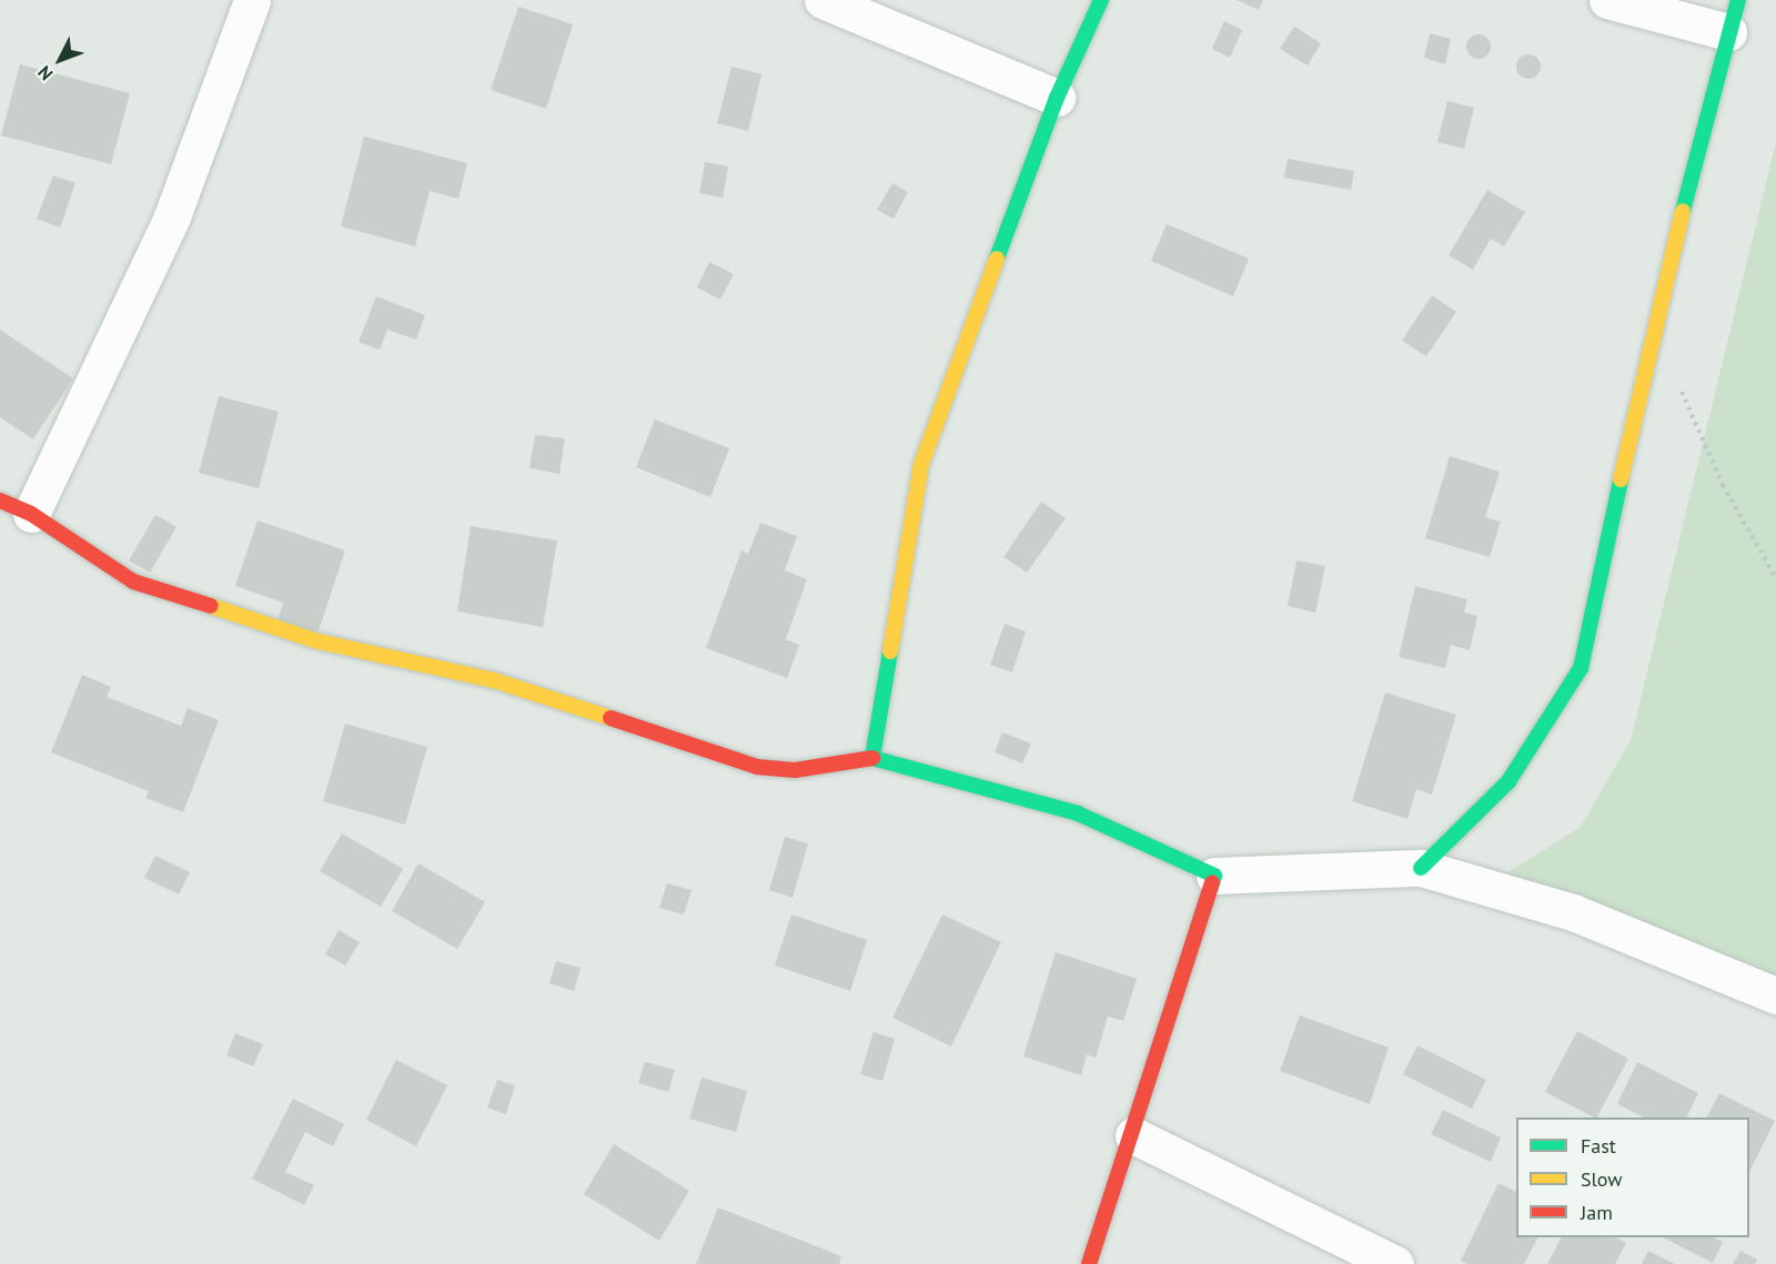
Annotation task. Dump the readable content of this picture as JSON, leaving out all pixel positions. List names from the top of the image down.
{
  "legend": ["Fast", "Slow", "Jam"],
  "north": "bottom left"
}
